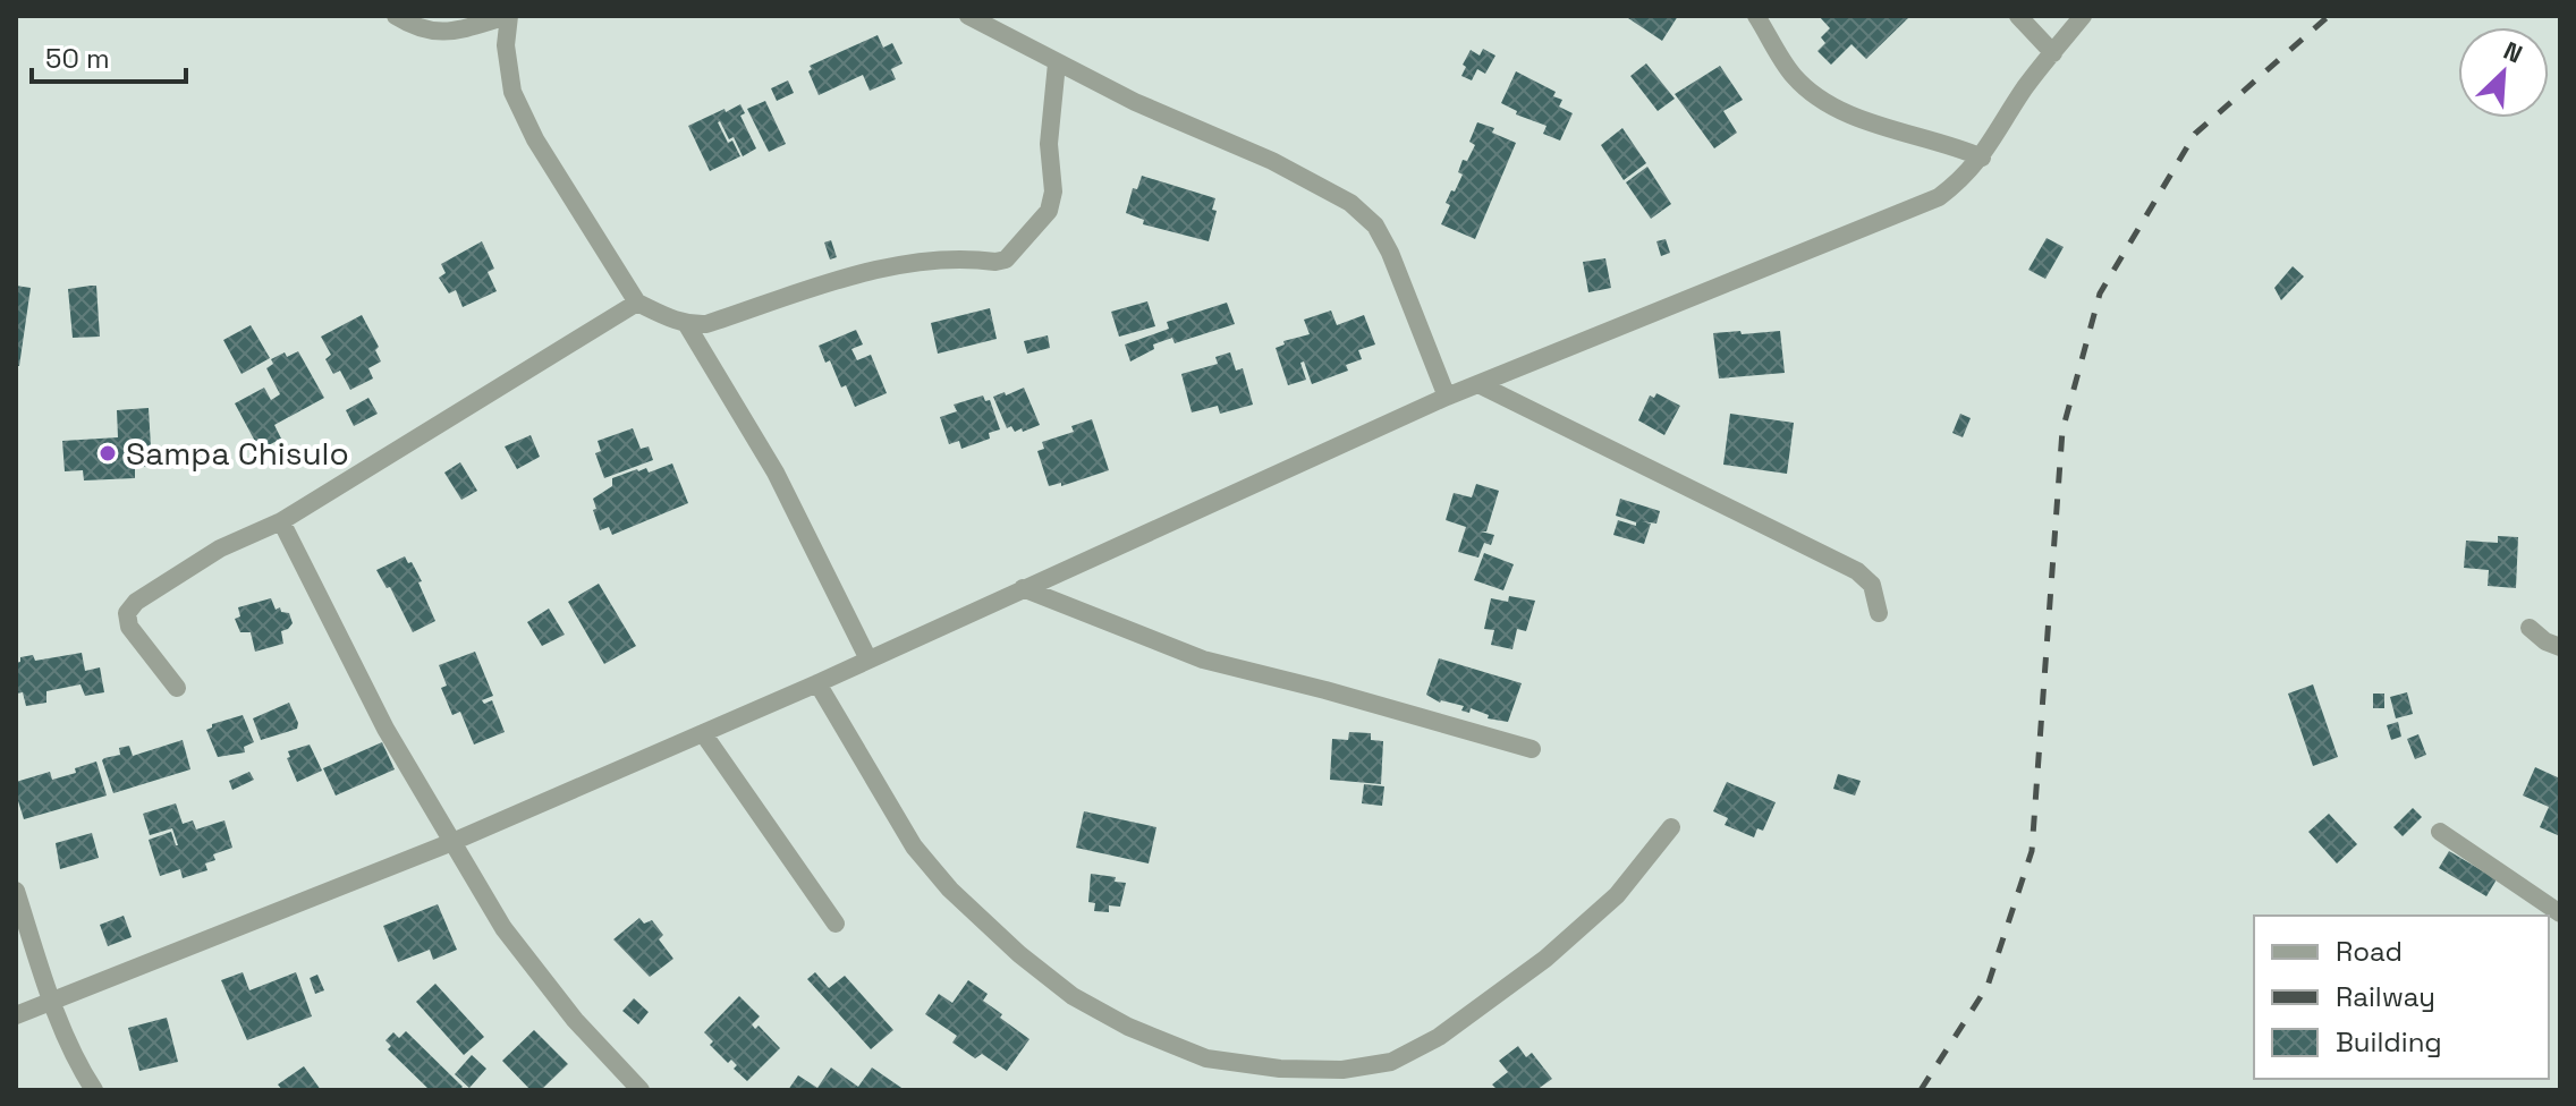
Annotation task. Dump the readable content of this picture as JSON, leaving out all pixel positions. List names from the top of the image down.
{
  "places": ["Sampa Chisulo"],
  "legend": ["Road", "Railway", "Building"],
  "scale_bar": "50 m",
  "north": "top right"
}
